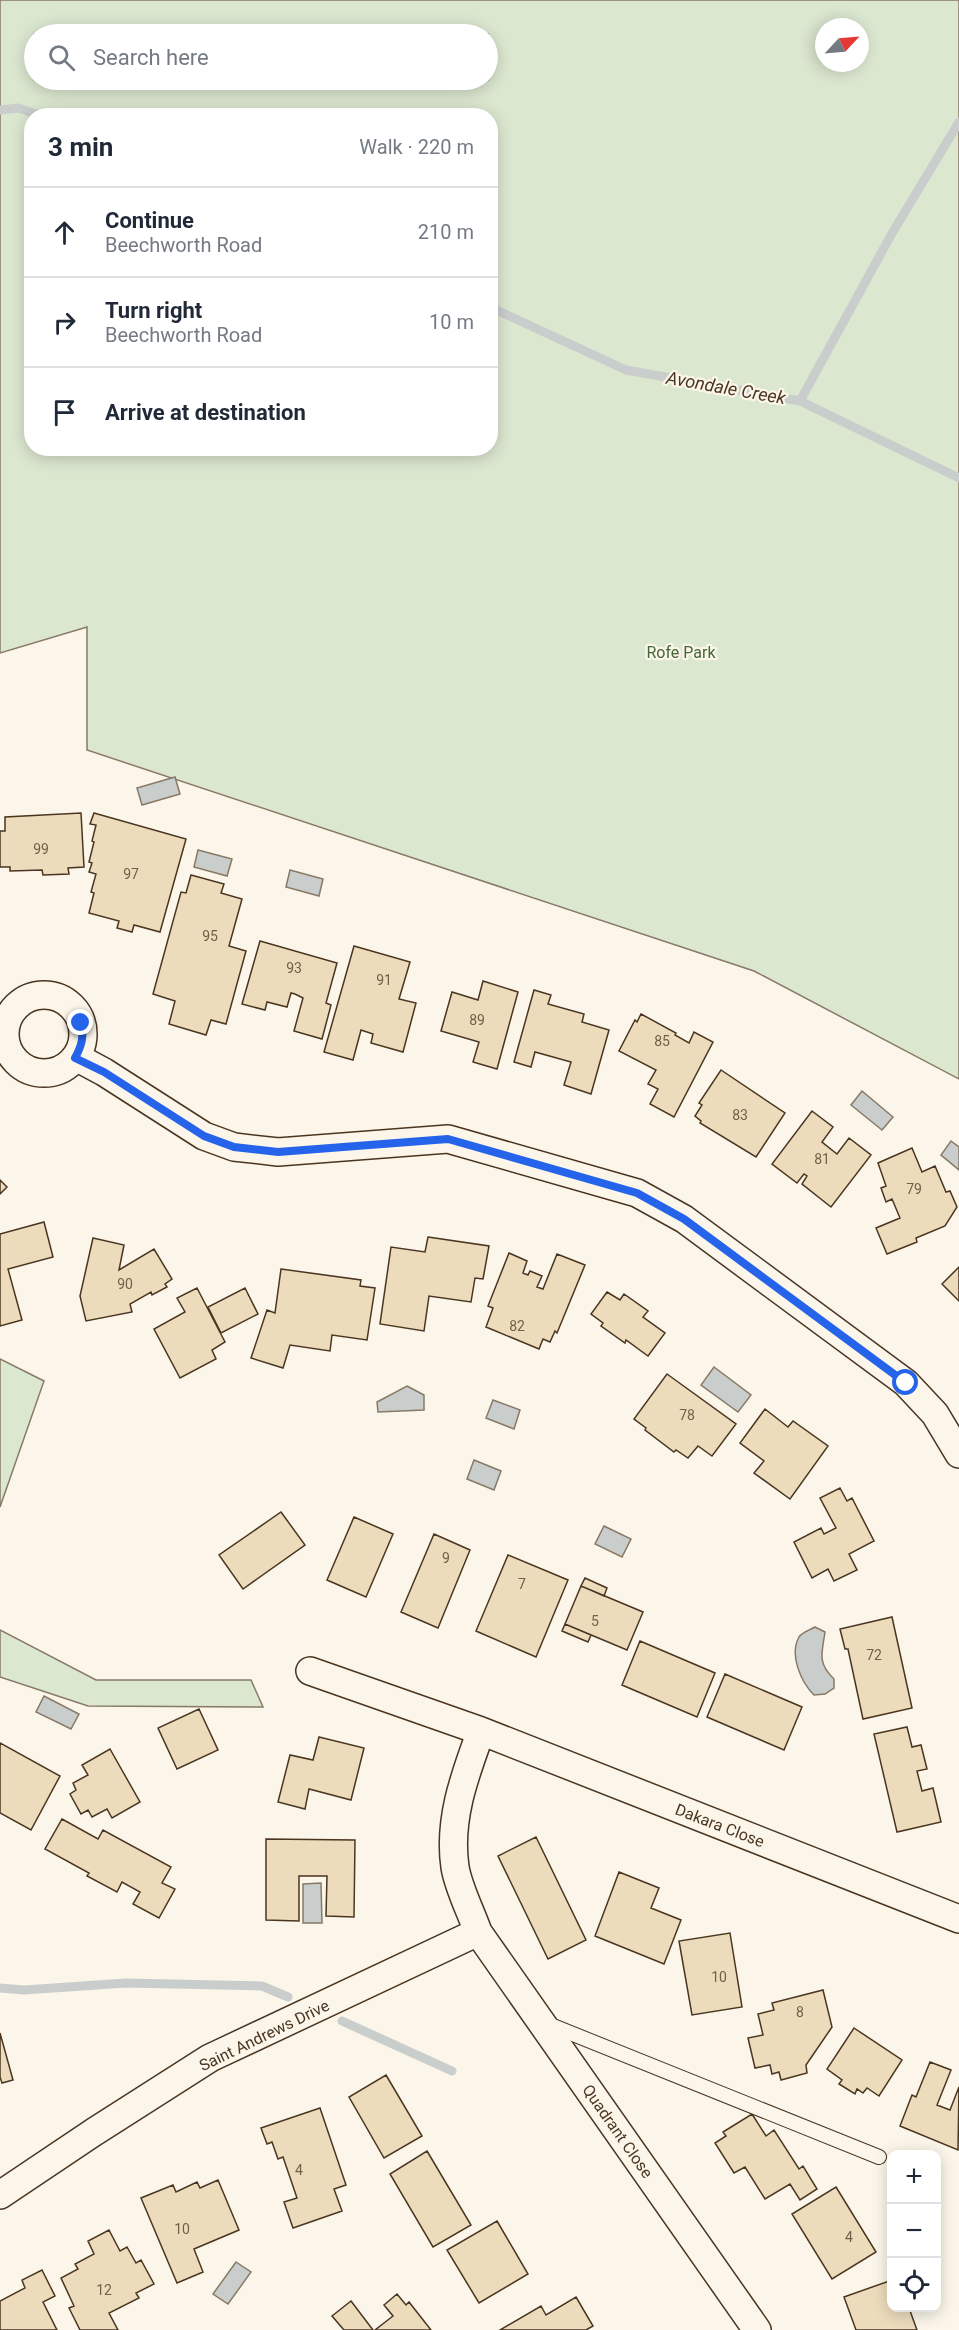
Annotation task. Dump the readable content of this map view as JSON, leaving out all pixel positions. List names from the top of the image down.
{
  "streets": {
    "street": ["Dakara Close", "Saint Andrews Drive", "Quadrant Close"]
  },
  "crossings": [
    ["Saint Andrews Drive", "Quadrant Close"]
  ],
  "water": ["Avondale Creek"],
  "parks": ["Rofe Park"],
  "house_numbers": [
    "99",
    "97",
    "95",
    "93",
    "91",
    "89",
    "85",
    "83",
    "81",
    "79",
    "90",
    "82",
    "78",
    "9",
    "7",
    "5",
    "72",
    "10",
    "8",
    "4",
    "10",
    "4",
    "12"
  ],
  "north": "top right",
  "page": {
    "search": "Search here",
    "heading": ["3 min", "Walk · 220 m"],
    "list": [
      ["Continue", "Beechworth Road", "210 m"],
      ["Turn right", "Beechworth Road", "10 m"],
      "Arrive at destination"
    ],
    "map_buttons": ["+", "−"]
  }
}
